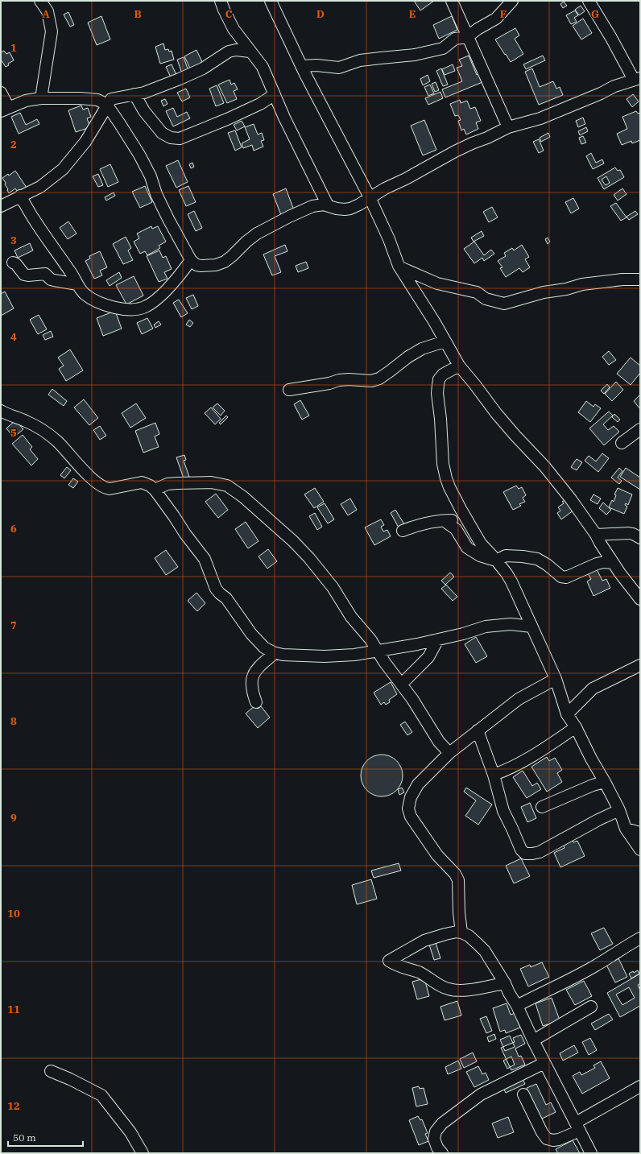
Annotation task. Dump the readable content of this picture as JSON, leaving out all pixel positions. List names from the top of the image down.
{
  "scale_bar": "50 m",
  "grid": {
    "columns": [
      "A",
      "B",
      "C",
      "D",
      "E",
      "F",
      "G"
    ],
    "rows": [
      "1",
      "2",
      "3",
      "4",
      "5",
      "6",
      "7",
      "8",
      "9",
      "10",
      "11",
      "12"
    ]
  }
}
